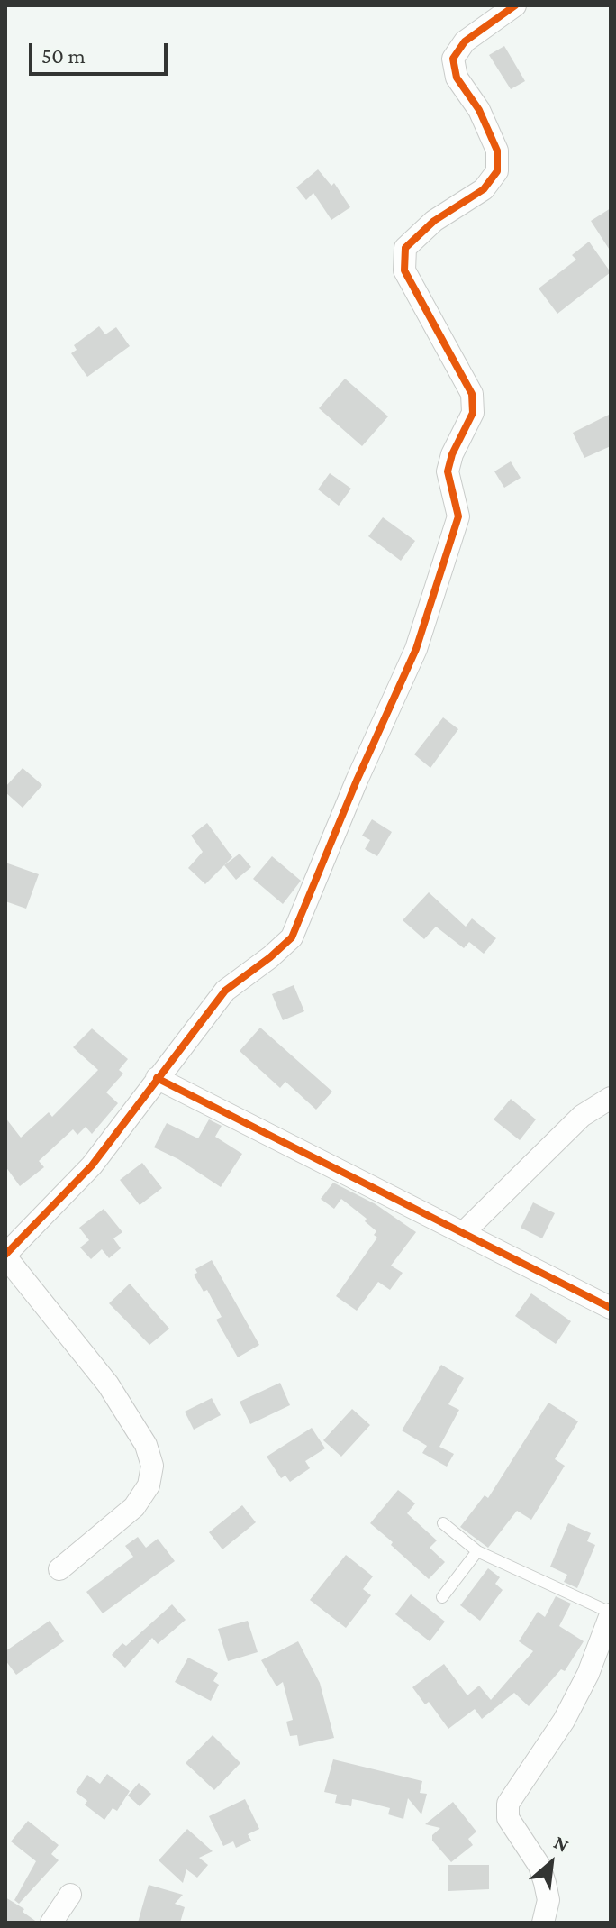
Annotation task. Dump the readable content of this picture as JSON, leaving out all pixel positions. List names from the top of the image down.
{
  "scale_bar": "50 m",
  "north": "top right"
}
